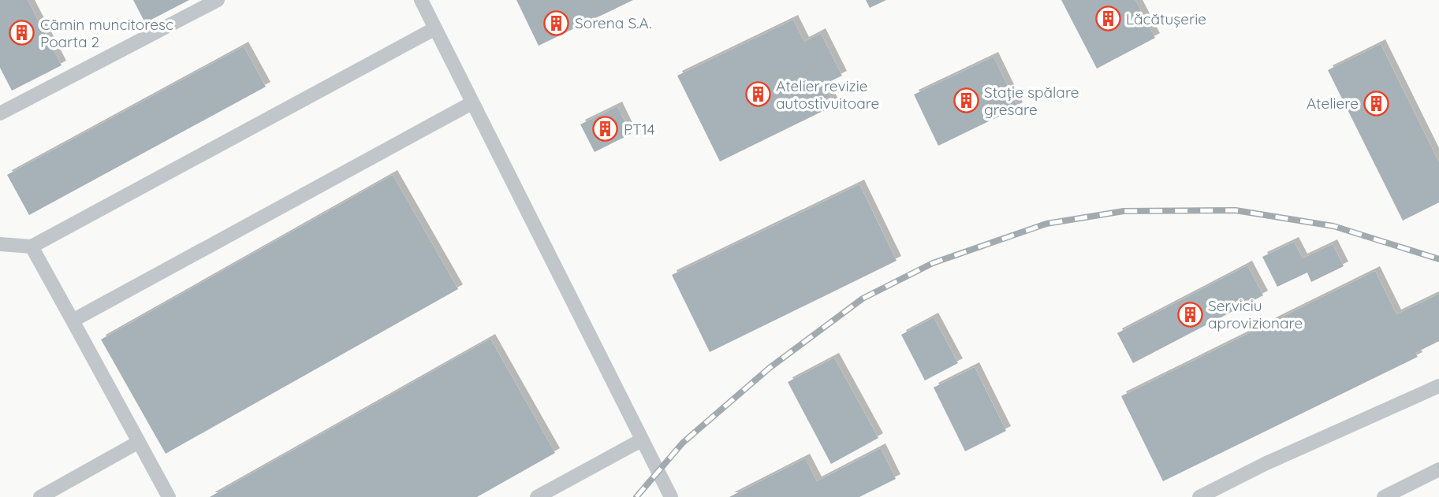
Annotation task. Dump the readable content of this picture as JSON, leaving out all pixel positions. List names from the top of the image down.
{
  "places": {
    "building": [
      "Lăcătușerie",
      "Sorena S.A.",
      "Cămin muncitoresc Poarta 2",
      "Atelier revizie autostivuitoare",
      "Stație spălare gresare",
      "Ateliere",
      "PT14",
      "Serviciu aprovizionare"
    ]
  }
}
